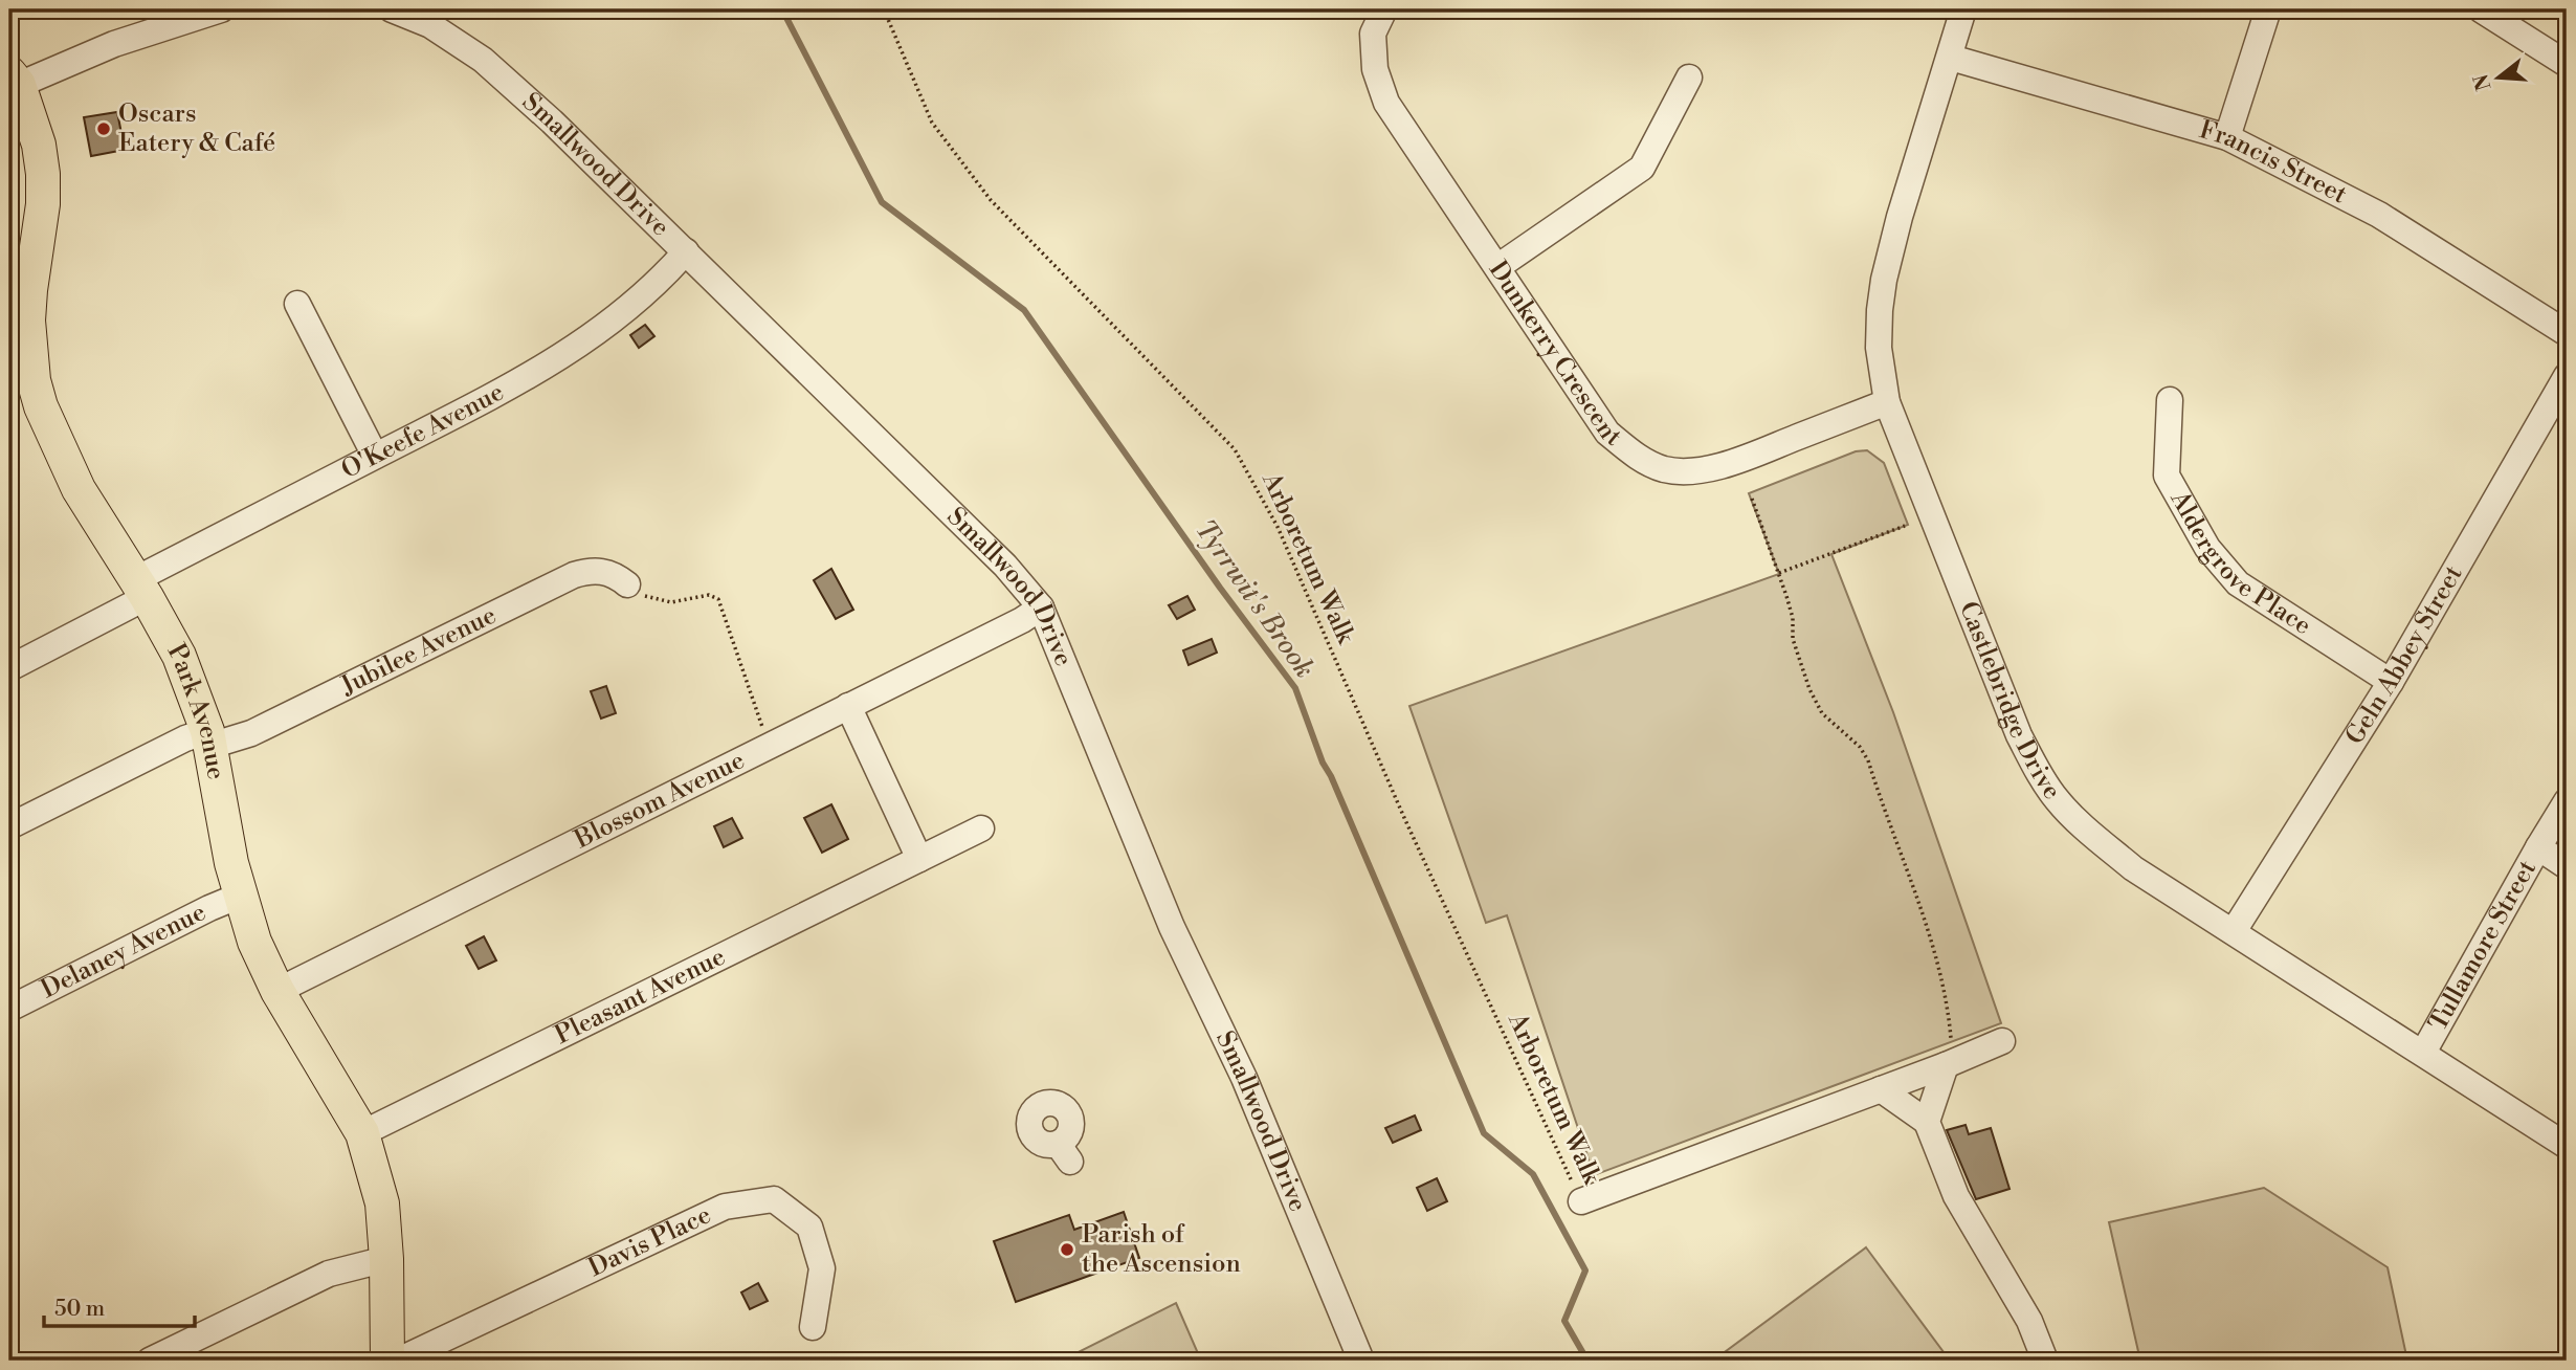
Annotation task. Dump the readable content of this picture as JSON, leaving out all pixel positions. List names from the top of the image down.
{
  "streets": {
    "main road": ["Park Avenue"],
    "street": [
      "Francis Street",
      "Smallwood Drive",
      "Dunkerry Crescent",
      "O'Keefe Avenue",
      "Aldergrove Place",
      "Jubilee Avenue",
      "Geln Abbey Street",
      "Castlebridge Drive",
      "Blossom Avenue",
      "Tullamore Street",
      "Delaney Avenue",
      "Pleasant Avenue",
      "Davis Place"
    ],
    "path": ["Arboretum Walk"]
  },
  "crossings": [
    ["Francis Street", "Castlebridge Drive"],
    ["Smallwood Drive", "O'Keefe Avenue"],
    ["Smallwood Drive", "Blossom Avenue"],
    ["Dunkerry Crescent", "Castlebridge Drive"],
    ["O'Keefe Avenue", "Park Avenue"],
    ["Aldergrove Place", "Geln Abbey Street"],
    ["Jubilee Avenue", "Park Avenue"],
    ["Geln Abbey Street", "Castlebridge Drive"],
    ["Castlebridge Drive", "Tullamore Street"],
    ["Park Avenue", "Blossom Avenue"],
    ["Park Avenue", "Delaney Avenue"],
    ["Park Avenue", "Pleasant Avenue"]
  ],
  "water": ["Tyrrwit's Brook"],
  "places": ["Oscars Eatery & Café", "Parish of the Ascension"],
  "scale_bar": "50 m",
  "north": "left"
}
